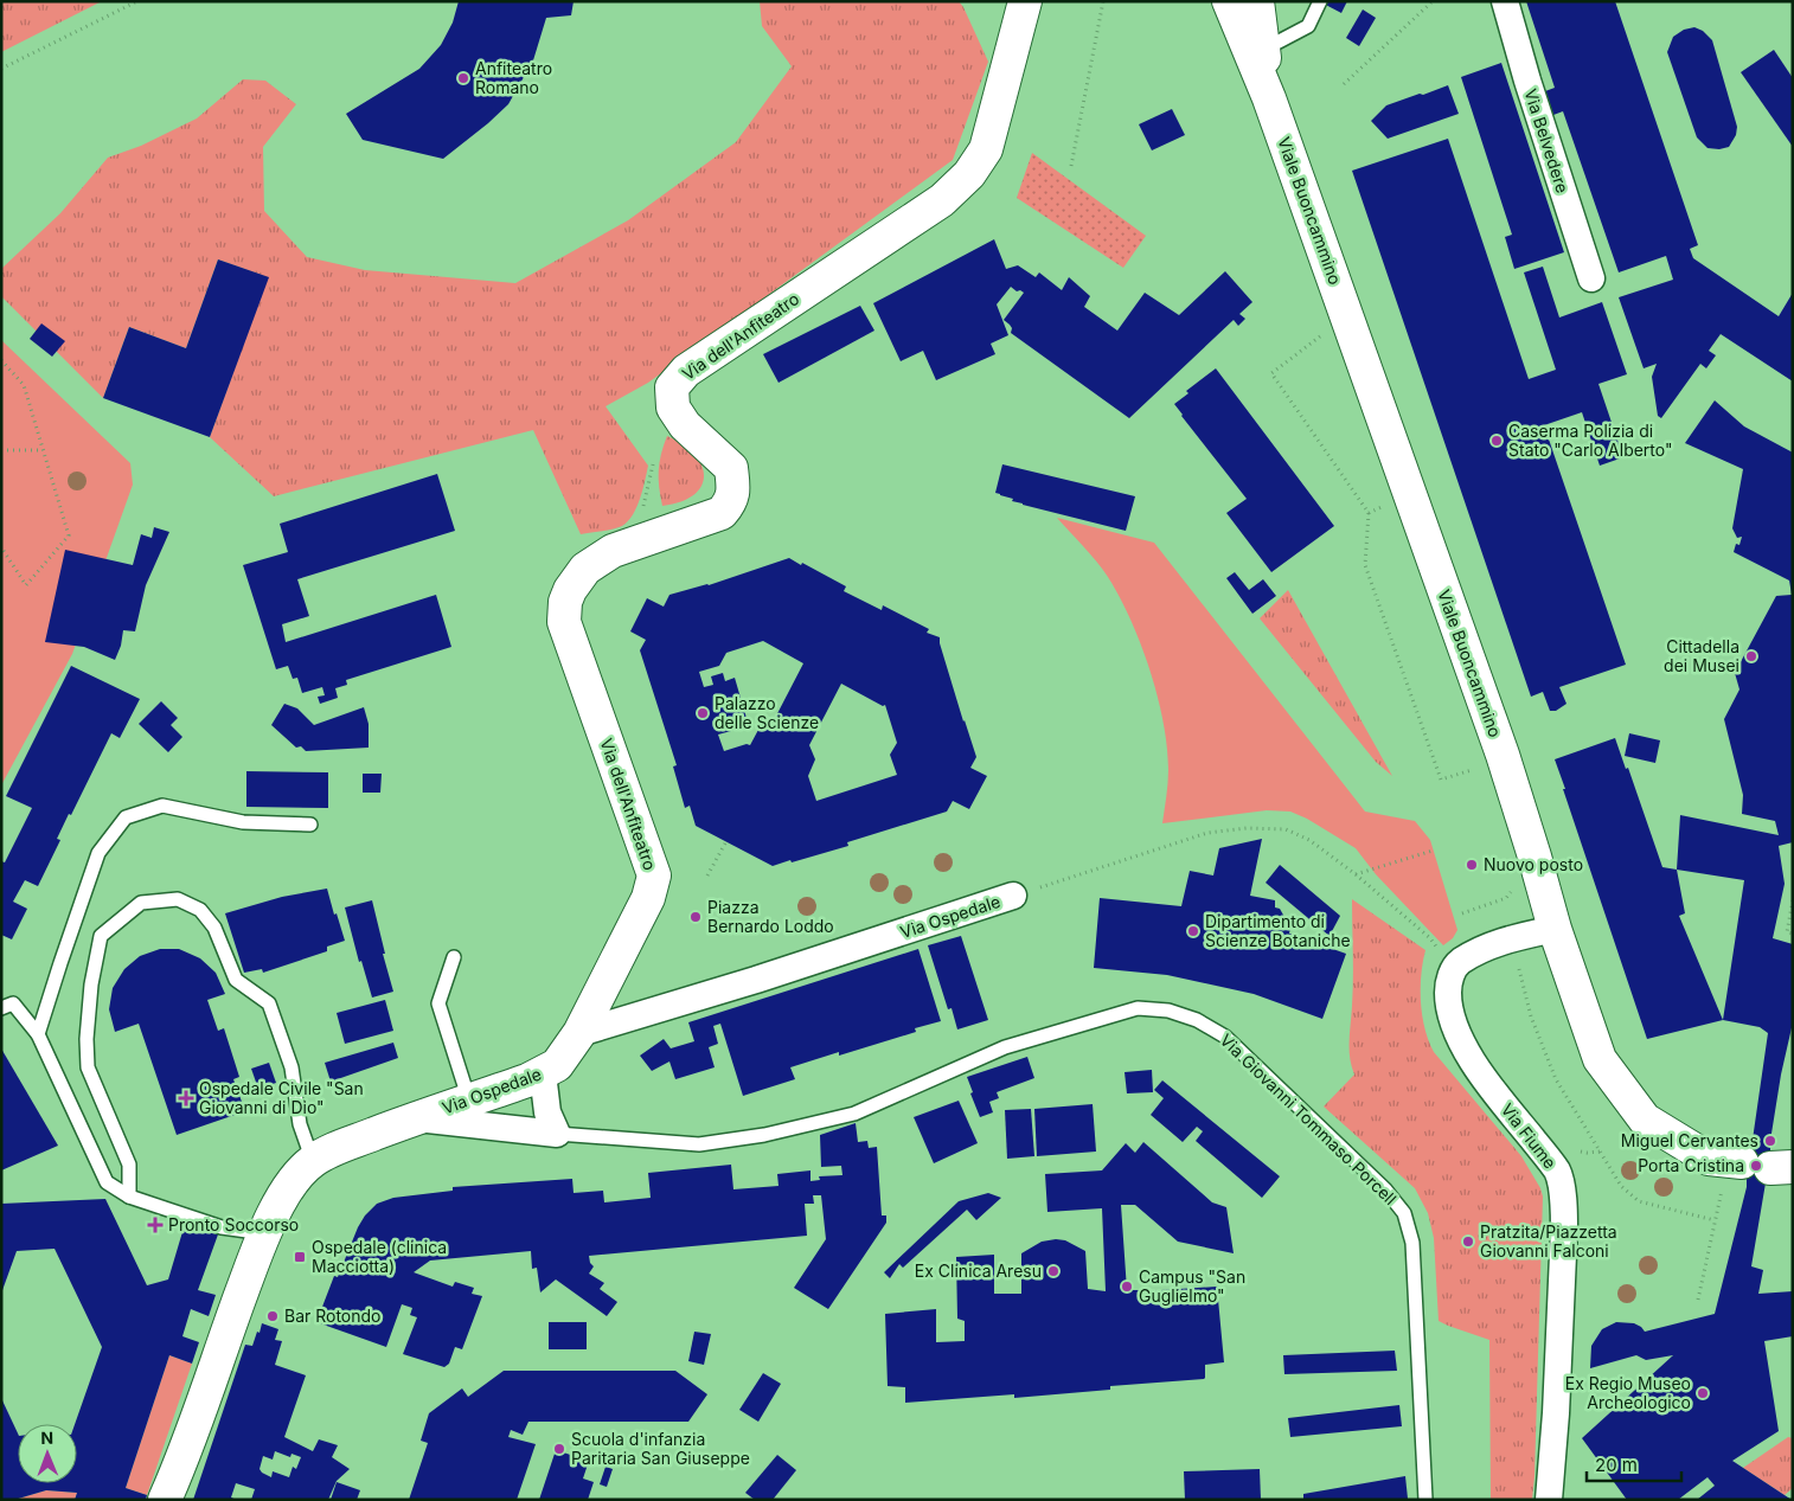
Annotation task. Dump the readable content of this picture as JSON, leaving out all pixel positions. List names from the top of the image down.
{
  "streets": {
    "street": [
      "Via Belvedere",
      "Viale Buoncammino",
      "Via dell'Anfiteatro",
      "Via Ospedale",
      "Via Giovanni Tommaso Porcell",
      "Via Fiume"
    ]
  },
  "crossings": [
    ["Viale Buoncammino", "Via Fiume"],
    ["Via dell'Anfiteatro", "Via Ospedale"],
    ["Via Ospedale", "Via Giovanni Tommaso Porcell"]
  ],
  "places": {
    "other": [
      "Anfiteatro Romano",
      "Caserma Polizia di Stato \"Carlo Alberto\"",
      "Cittadella dei Musei",
      "Palazzo delle Scienze",
      "Nuovo posto",
      "Piazza Bernardo Loddo",
      "Dipartimento di Scienze Botaniche",
      "Miguel Cervantes",
      "Porta Cristina",
      "Pratzita/Piazzetta Giovanni Falconi",
      "Ex Clinica Aresu",
      "Campus \"San Guglielmo\"",
      "Bar Rotondo",
      "Ex Regio Museo Archeologico",
      "Scuola d'infanzia Paritaria San Giuseppe"
    ],
    "health": ["Ospedale Civile \"San Giovanni di Dio\"", "Pronto Soccorso"],
    "transit": ["Ospedale (clinica Macciotta)"]
  },
  "scale_bar": "20 m",
  "north": "top"
}
